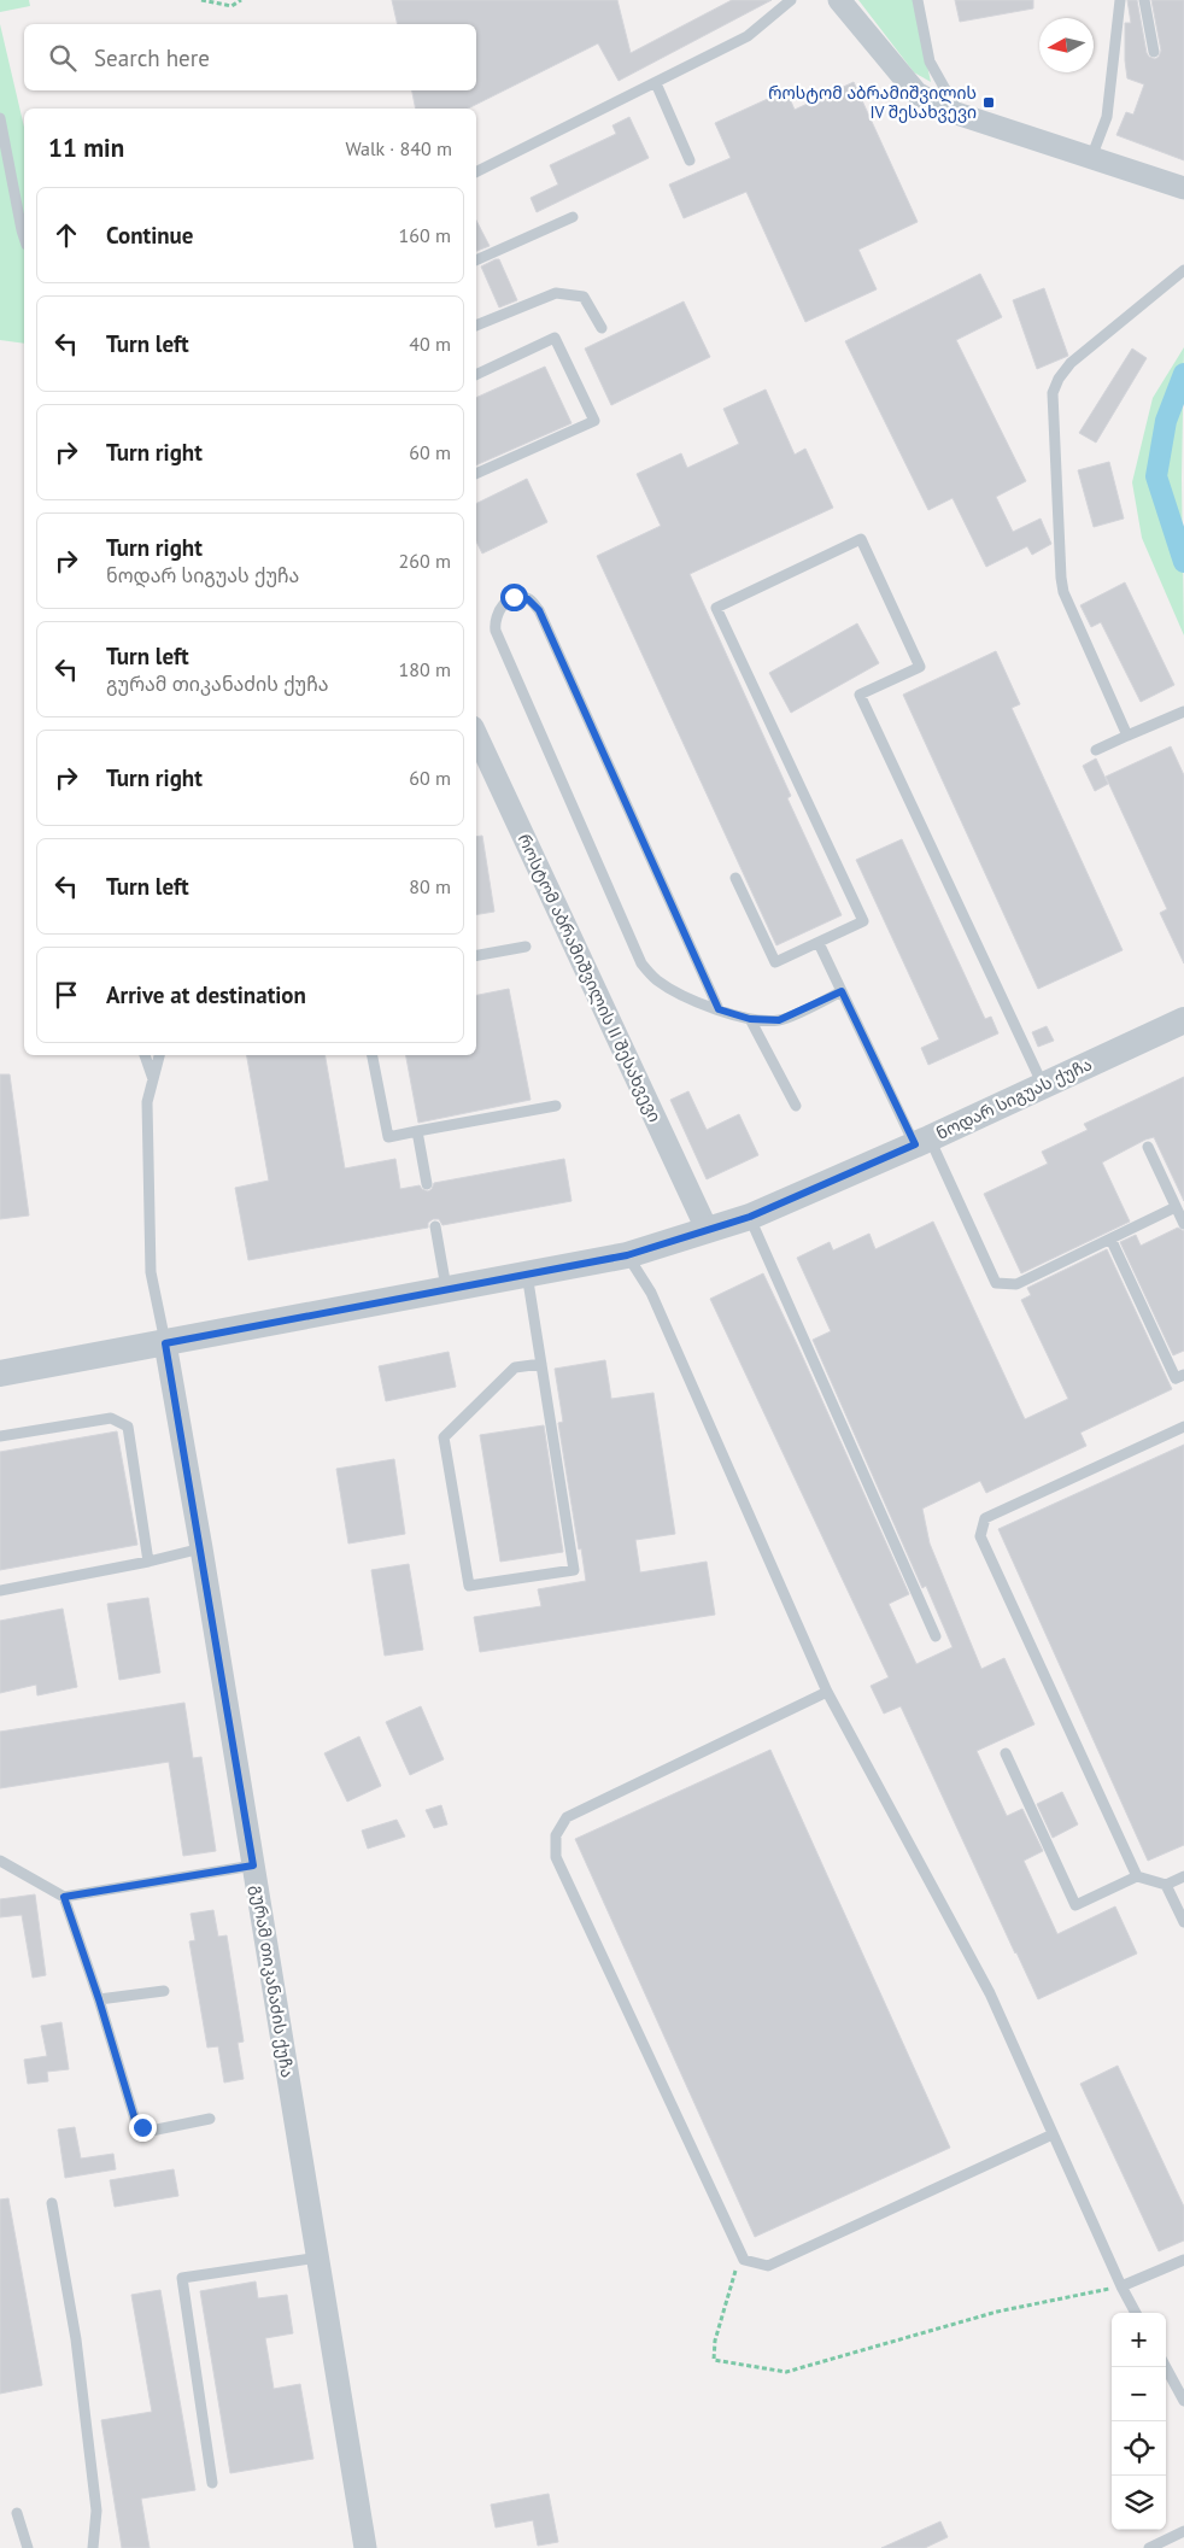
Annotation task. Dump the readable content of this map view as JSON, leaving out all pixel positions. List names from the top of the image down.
{
  "streets": {
    "street": ["როსტომ აბრამიშვილის II შესახვევი", "ნოდარ სიგუას ქუჩა", "გურამ თიკანაძის ქუჩა"]
  },
  "crossings": [
    ["როსტომ აბრამიშვილის II შესახვევი", "ნოდარ სიგუას ქუჩა"],
    ["ნოდარ სიგუას ქუჩა", "გურამ თიკანაძის ქუჩა"]
  ],
  "places": {
    "transit": ["როსტომ აბრამიშვილის IV შესახვევი"]
  },
  "north": "left",
  "page": {
    "search": "Search here",
    "heading": ["11 min", "Walk · 840 m"],
    "list": [
      ["Continue", "160 m"],
      ["Turn left", "40 m"],
      ["Turn right", "60 m"],
      ["Turn right", "ნოდარ სიგუას ქუჩა", "260 m"],
      ["Turn left", "გურამ თიკანაძის ქუჩა", "180 m"],
      ["Turn right", "60 m"],
      ["Turn left", "80 m"],
      "Arrive at destination"
    ],
    "map_buttons": ["+", "−"]
  }
}
